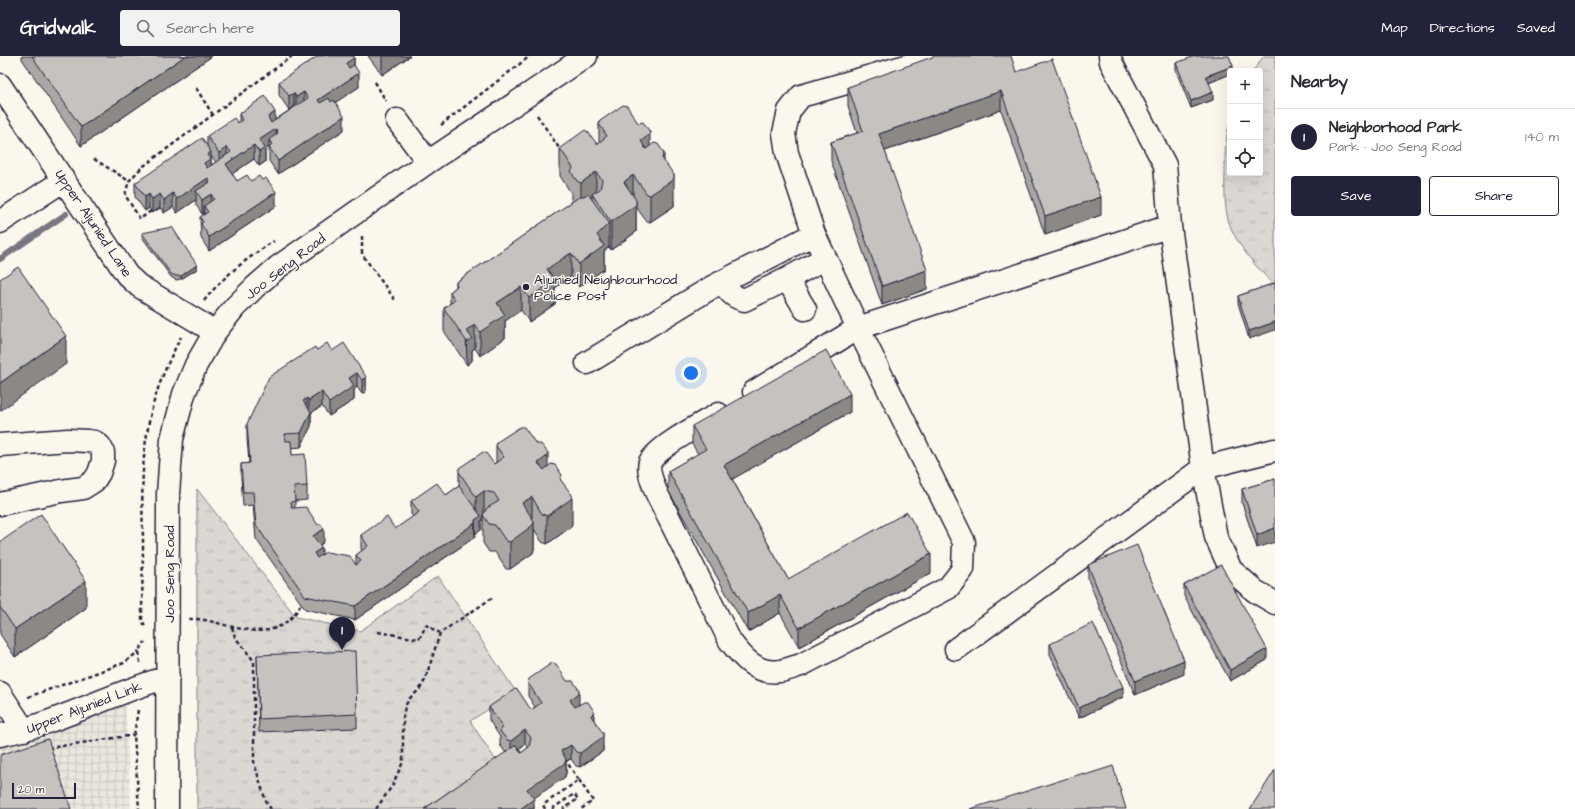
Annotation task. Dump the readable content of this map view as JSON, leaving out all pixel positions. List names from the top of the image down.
{
  "streets": {
    "street": ["Upper Aljunied Lane", "Joo Seng Road", "Upper Aljunied Link"]
  },
  "crossings": [
    ["Upper Aljunied Lane", "Joo Seng Road"],
    ["Joo Seng Road", "Upper Aljunied Link"]
  ],
  "places": ["Aljunied Neighbourhood Police Post"],
  "scale_bar": "20 m",
  "page": {
    "header": "Gridwalk",
    "search": "Search here",
    "nav": ["Map", "Directions", "Saved"],
    "heading": "Nearby",
    "map_buttons": ["+", "−"],
    "list": [
      {
        "mark": "1",
        "name": "Neighborhood Park",
        "note": "Park · Joo Seng Road",
        "value": "140 m"
      }
    ],
    "buttons": ["Save", "Share"],
    "pins": "1",
    "scale": "20 m"
  }
}
